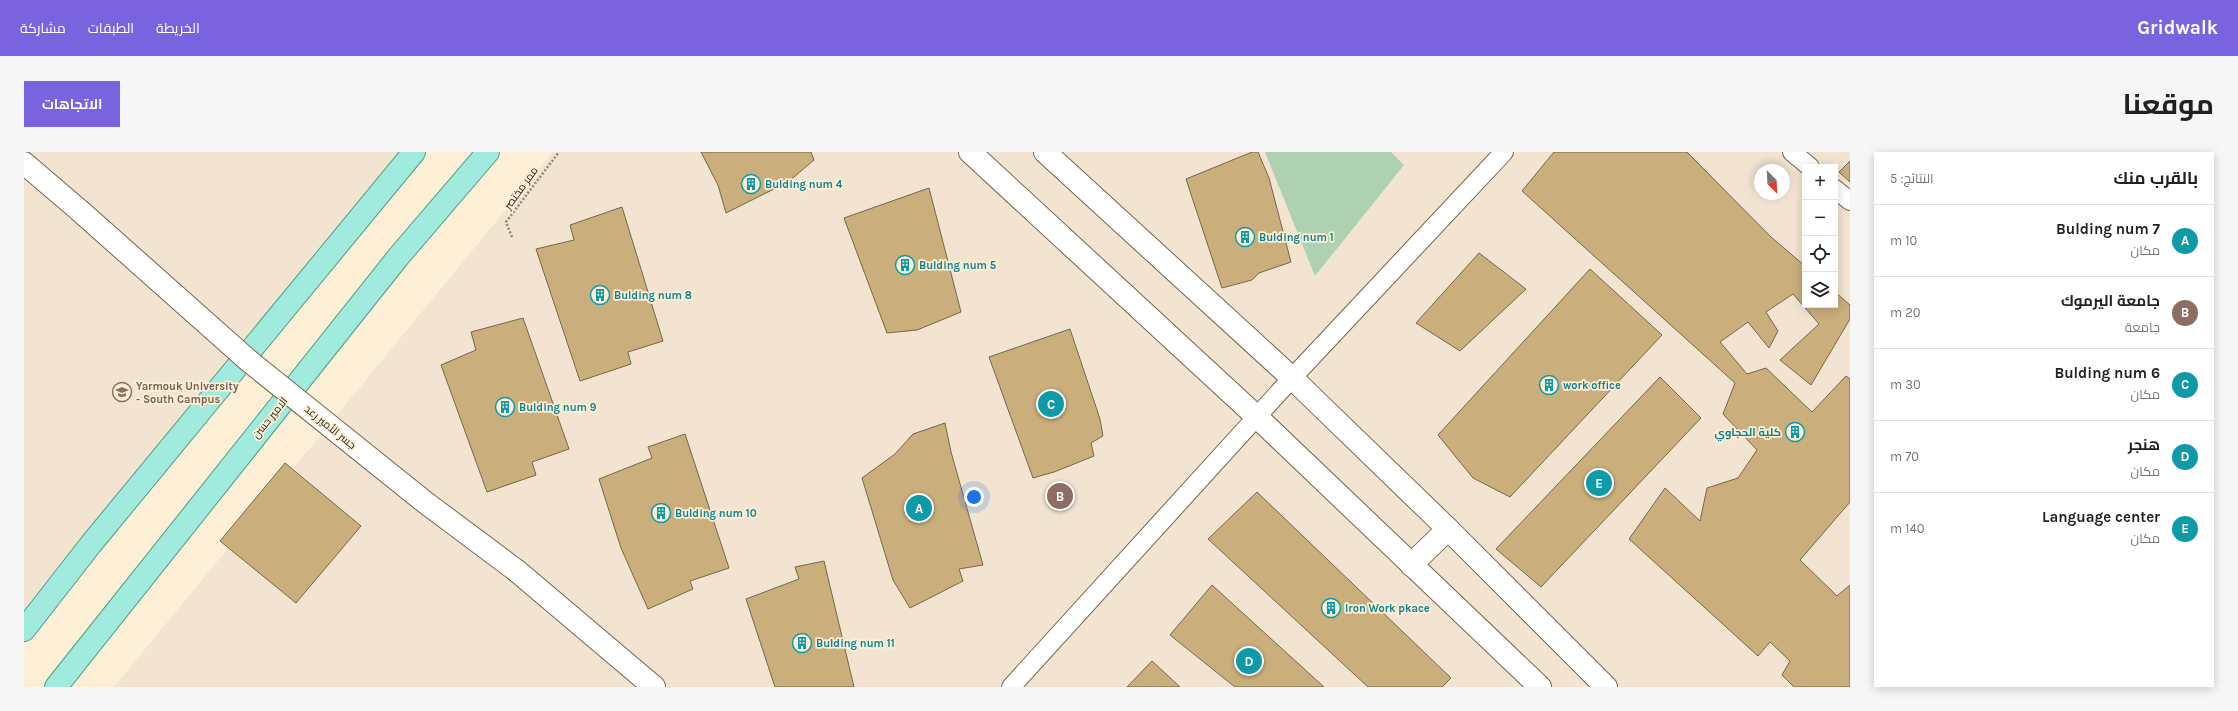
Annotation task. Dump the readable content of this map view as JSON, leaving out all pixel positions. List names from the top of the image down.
{
  "streets": {
    "main road": ["الامير حسن"],
    "street": ["جسر الأمير رعد"],
    "path": ["ممر مختصر"]
  },
  "places": {
    "building": [
      "Bulding num 4",
      "Bulding num 1",
      "Bulding num 5",
      "Bulding num 8",
      "work office",
      "Bulding num 9",
      "كلية الحجاوي",
      "Bulding num 10",
      "Iron Work pkace",
      "Bulding num 11"
    ],
    "school or university": ["Yarmouk University - South Campus"]
  },
  "north": "bottom right",
  "page": {
    "header": "Gridwalk",
    "nav": ["الخريطة", "الطبقات", "مشاركة"],
    "title": "موقعنا",
    "buttons": "الاتجاهات",
    "heading": ["بالقرب منك", "النتائج: 5"],
    "map_buttons": ["+", "−"],
    "list": [
      {
        "mark": "A",
        "name": "Bulding num 7",
        "note": "مكان",
        "value": "10 m"
      },
      {
        "mark": "B",
        "name": "جامعة اليرموك",
        "note": "جامعة",
        "value": "20 m"
      },
      {
        "mark": "C",
        "name": "Bulding num 6",
        "note": "مكان",
        "value": "30 m"
      },
      {
        "mark": "D",
        "name": "هنجر",
        "note": "مكان",
        "value": "70 m"
      },
      {
        "mark": "E",
        "name": "Language center",
        "note": "مكان",
        "value": "140 m"
      }
    ],
    "pins": [
      "C",
      "E",
      "B",
      "A",
      "D"
    ]
  }
}
